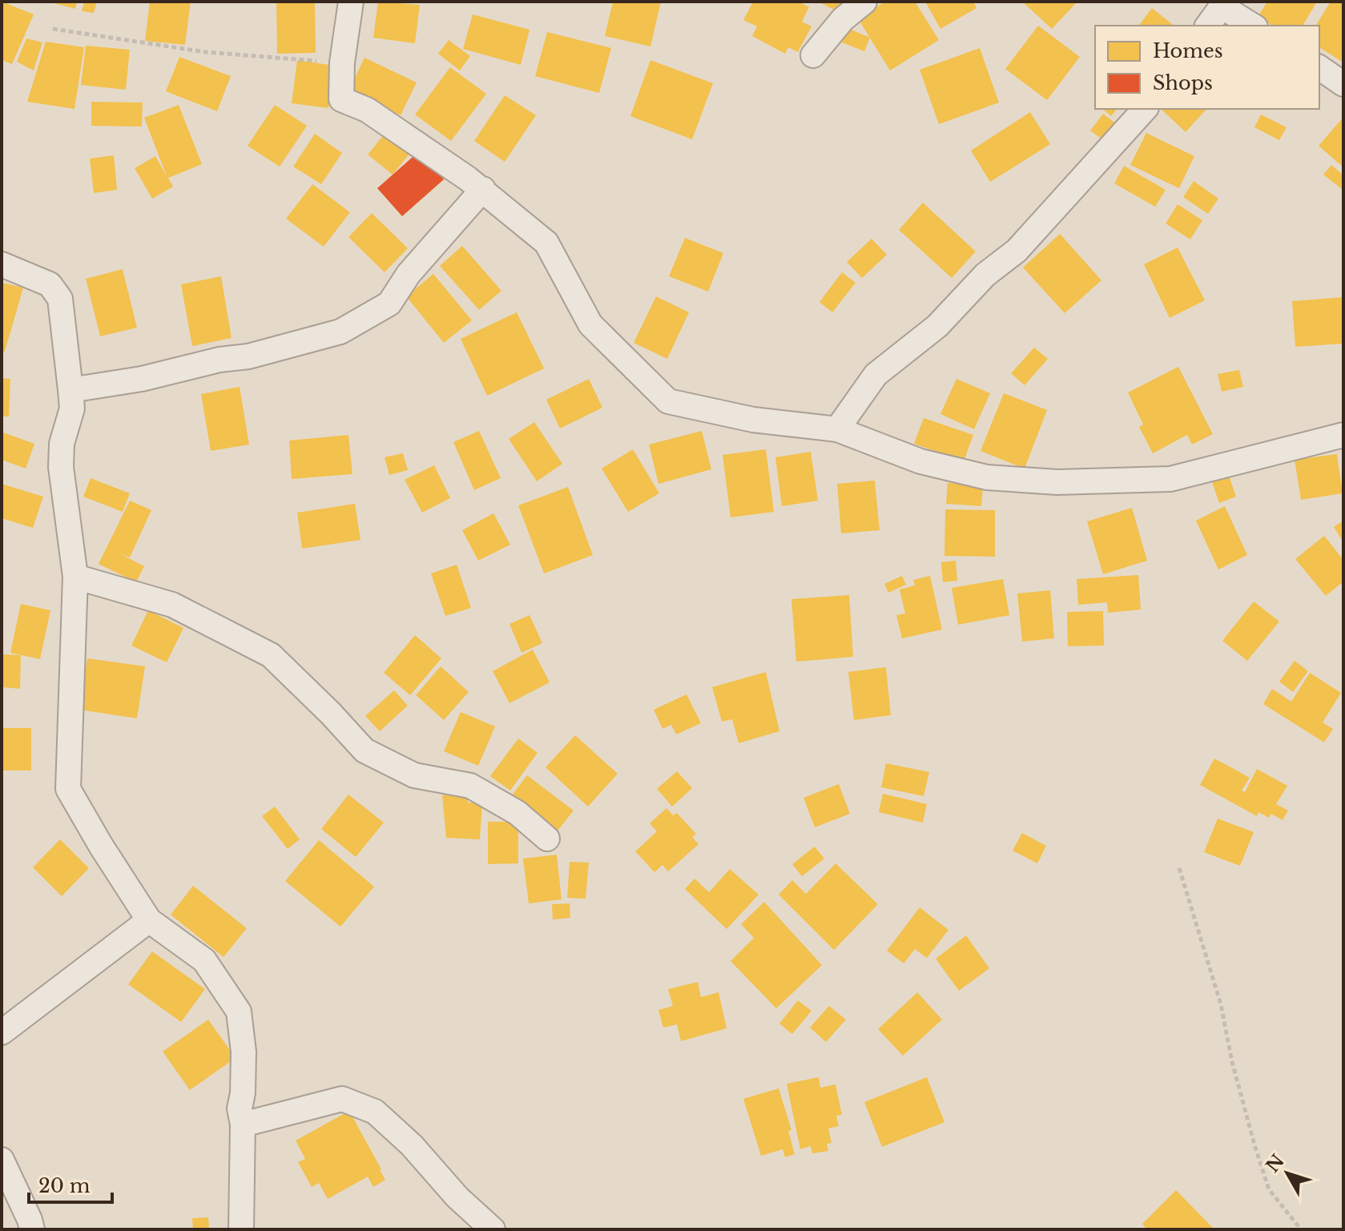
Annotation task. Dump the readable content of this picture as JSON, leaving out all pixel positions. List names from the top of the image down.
{
  "legend": ["Homes", "Shops"],
  "scale_bar": "20 m",
  "north": "top left"
}
